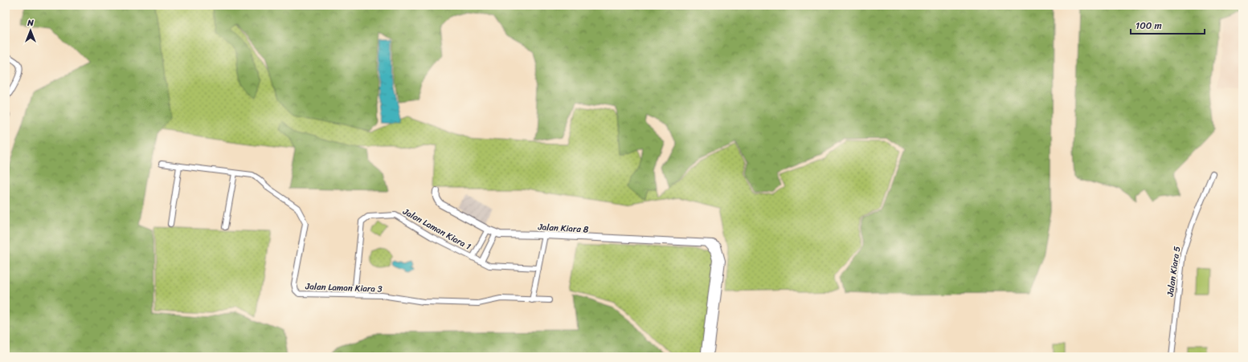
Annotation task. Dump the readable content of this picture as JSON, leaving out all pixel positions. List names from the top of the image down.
{
  "streets": {
    "street": [
      "Jalan Kiara 8",
      "Jalan Laman Kiara 1",
      "Jalan Kiara 5",
      "Jalan Laman Kiara 3"
    ]
  },
  "crossings": [
    ["Jalan Laman Kiara 1", "Jalan Laman Kiara 3"]
  ],
  "scale_bar": "100 m",
  "north": "top"
}
